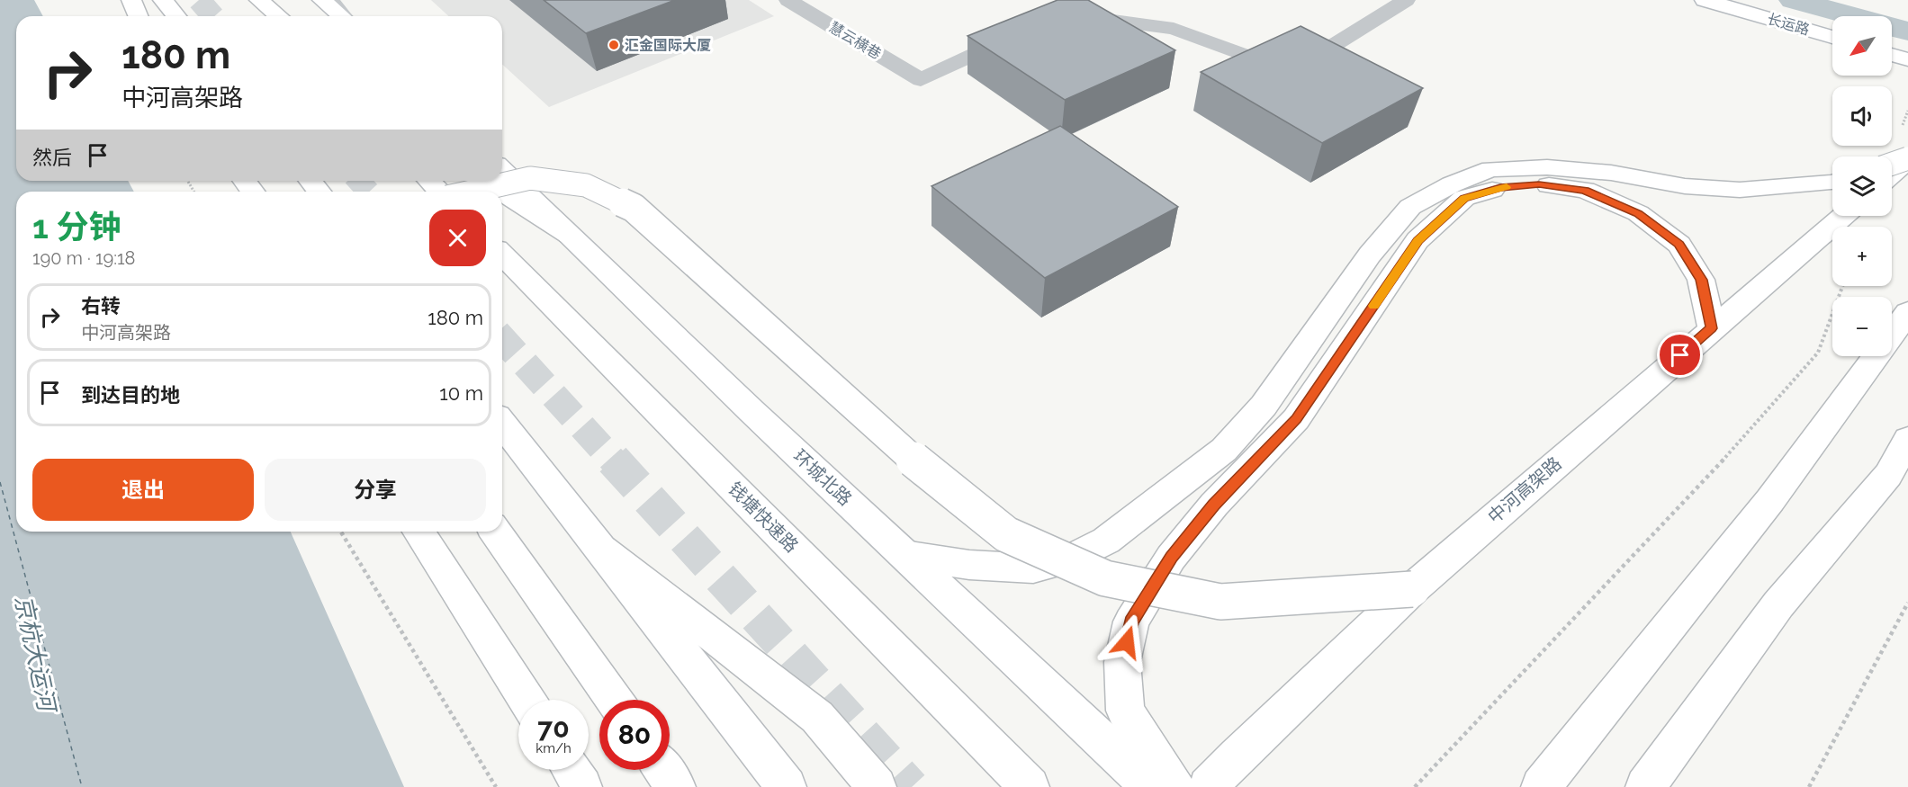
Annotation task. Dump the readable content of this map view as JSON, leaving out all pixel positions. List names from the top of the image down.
{
  "streets": {
    "main road": [
      "长运路",
      "环城北路",
      "中河高架路",
      "钱塘快速路"
    ],
    "street": ["慧云横巷"]
  },
  "water": ["京杭大运河"],
  "places": ["汇金国际大厦"],
  "north": "bottom left",
  "page": {
    "map_buttons": ["+", "−"],
    "turn": ["180 m", "中河高架路"],
    "then": "然后",
    "heading": ["1 分钟", "190 m · 19:18"],
    "list": [
      {
        "name": "右转",
        "note": "中河高架路",
        "value": "180 m"
      },
      {
        "name": "到达目的地",
        "value": "10 m"
      }
    ],
    "buttons": ["退出", "分享"],
    "speed": "70 km/h",
    "limit": "80"
  }
}
